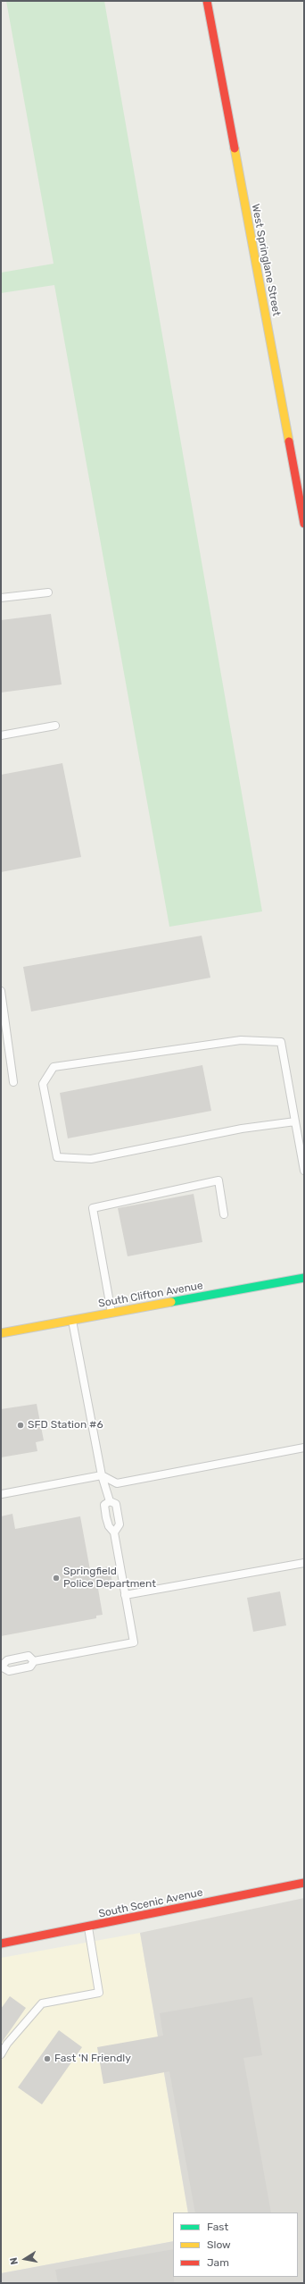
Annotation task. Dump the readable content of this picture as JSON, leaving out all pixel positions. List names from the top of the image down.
{
  "streets": {
    "street": ["West Springlane Street", "South Clifton Avenue", "South Scenic Avenue"]
  },
  "places": ["SFD Station #6", "Springfield Police Department", "Fast 'N Friendly"],
  "legend": ["Fast", "Slow", "Jam"],
  "north": "left"
}
